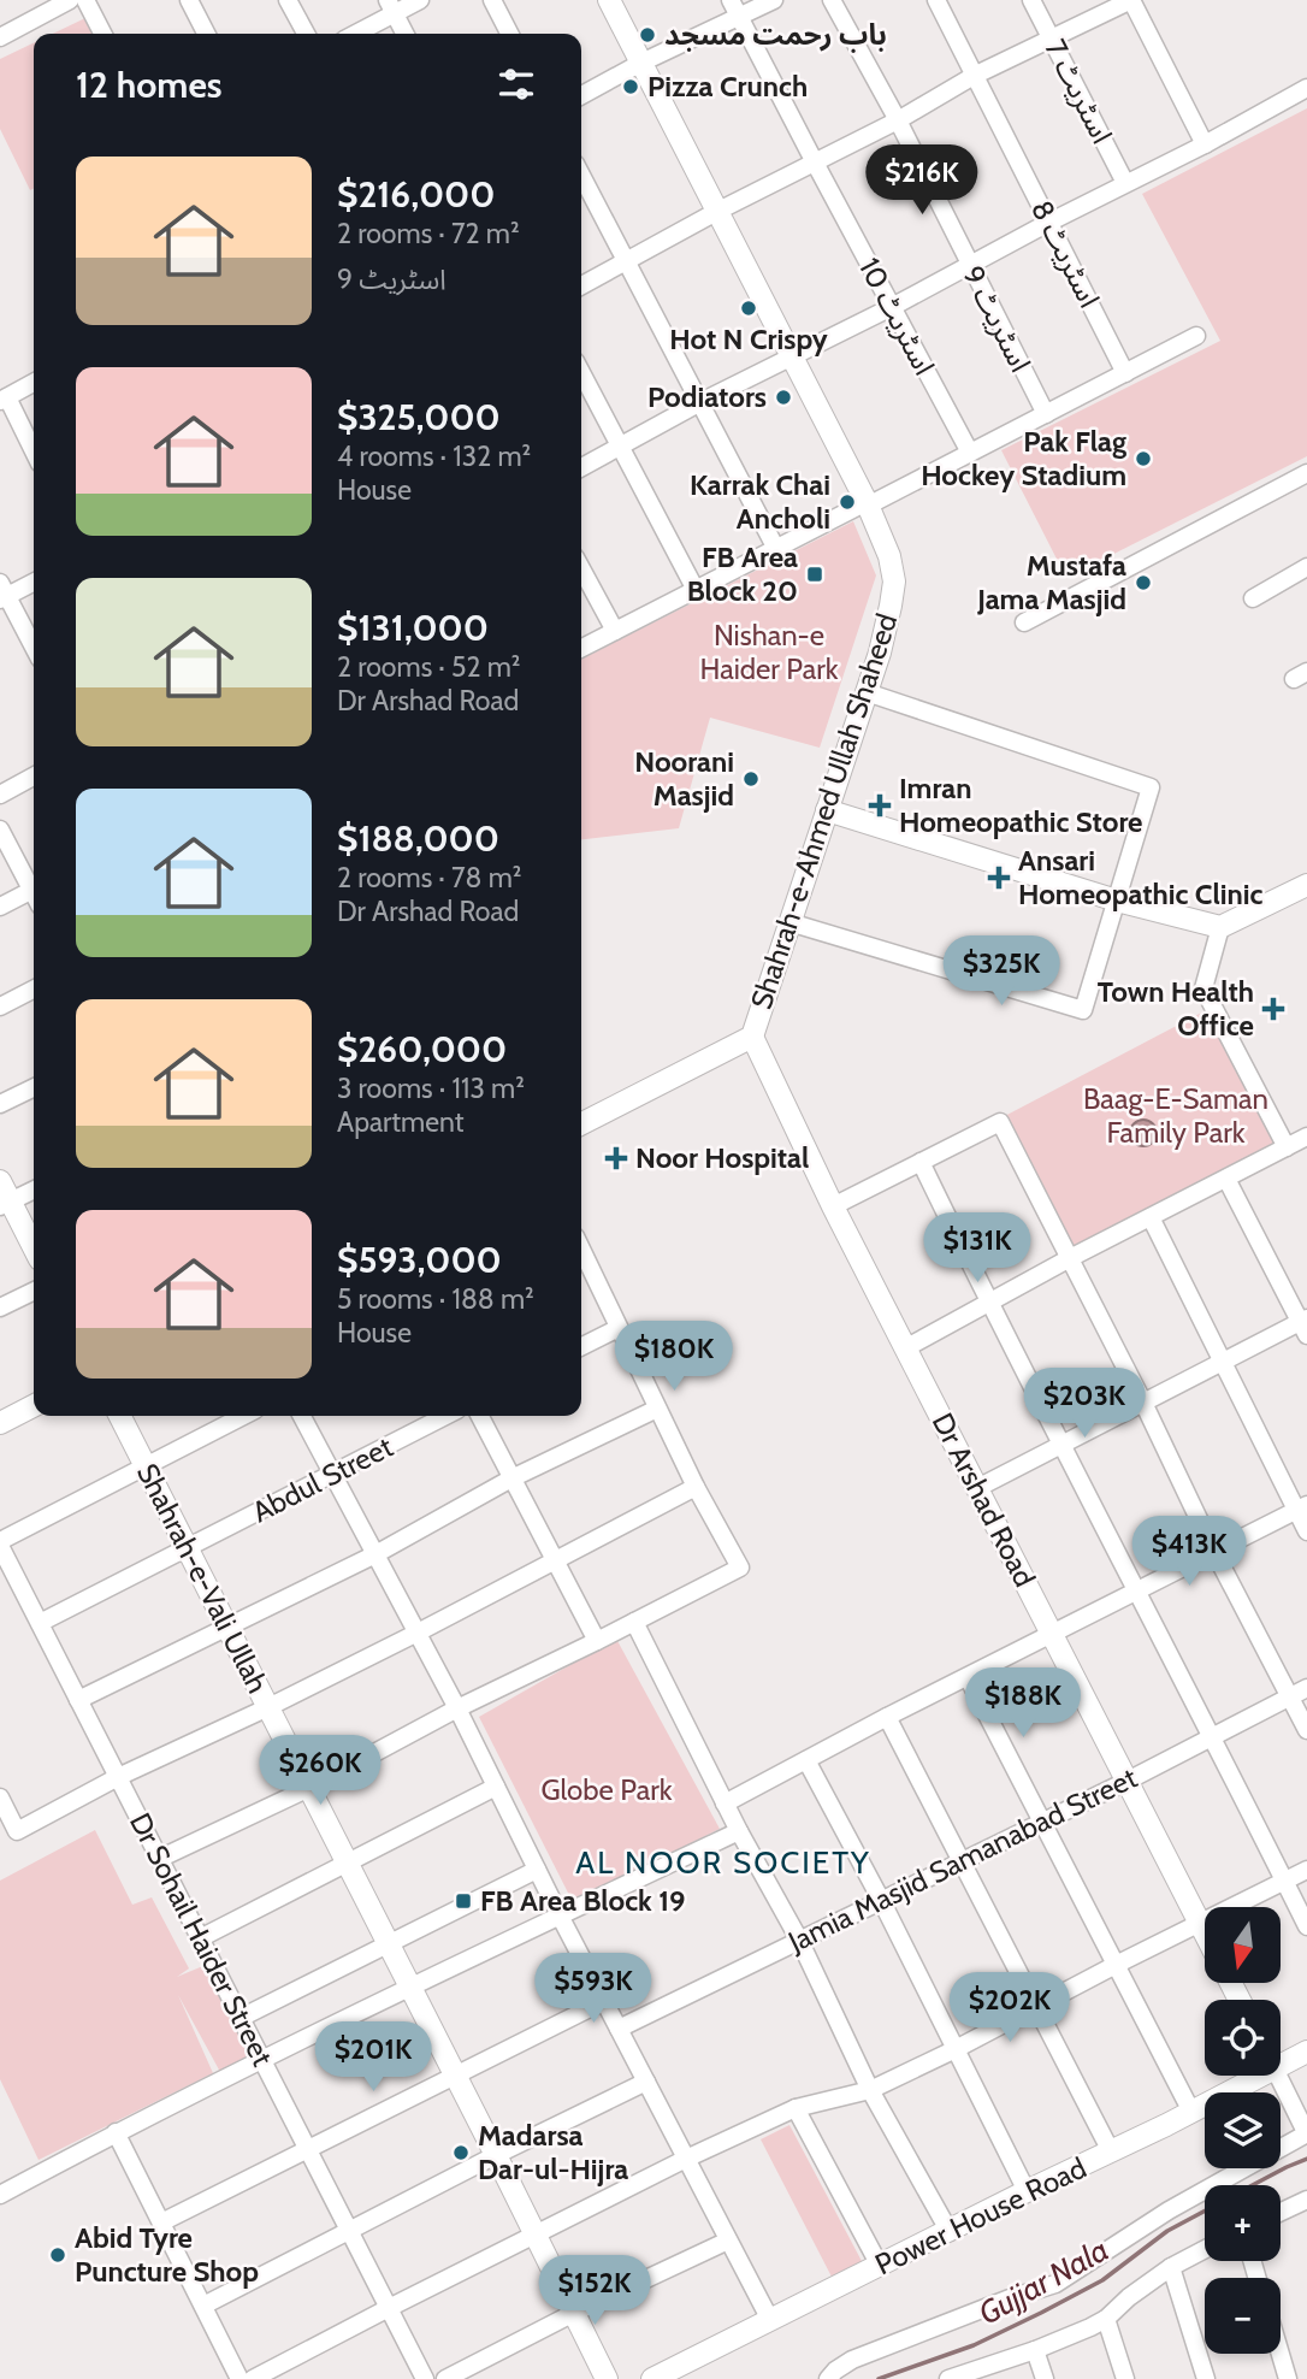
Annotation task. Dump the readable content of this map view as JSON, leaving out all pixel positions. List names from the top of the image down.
{
  "streets": {
    "street": [
      "اسٹریٹ 7",
      "اسٹریٹ 8",
      "اسٹریٹ 10",
      "اسٹریٹ 9",
      "Shahrah-e-Ahmed Ullah Shaheed",
      "Abdul Street",
      "Dr Arshad Road",
      "Shahrah-e-Vali Ullah",
      "Jamia Masjid Samanabad Street",
      "Dr Sohail Haider Street",
      "Power House Road"
    ]
  },
  "crossings": [
    ["Shahrah-e-Ahmed Ullah Shaheed", "Dr Arshad Road"],
    ["Abdul Street", "Shahrah-e-Vali Ullah"],
    ["Abdul Street", "Dr Sohail Haider Street"],
    ["Dr Arshad Road", "Jamia Masjid Samanabad Street"]
  ],
  "districts": ["AL NOOR SOCIETY"],
  "water": ["Gujjar Nala"],
  "parks": ["Nishan-e Haider Park", "Baag-E-Saman Family Park", "Globe Park"],
  "places": {
    "other": [
      "باب رحمت مسجد",
      "Pizza Crunch",
      "Hot N Crispy",
      "Podiators",
      "Pak Flag Hockey Stadium",
      "Karrak Chai Ancholi",
      "Mustafa Jama Masjid",
      "Noorani Masjid",
      "Madarsa Dar-ul-Hijra",
      "Abid Tyre Puncture Shop"
    ],
    "transit": ["FB Area Block 20", "FB Area Block 19"],
    "health": [
      "Imran Homeopathic Store",
      "Ansari Homeopathic Clinic",
      "Town Health Office",
      "Noor Hospital"
    ]
  },
  "north": "bottom",
  "page": {
    "heading": "12 homes",
    "list": [
      {
        "name": "$216,000",
        "note": "2 rooms · 72 m² · اسٹریٹ 9"
      },
      {
        "name": "$325,000",
        "note": "4 rooms · 132 m² · House"
      },
      {
        "name": "$131,000",
        "note": "2 rooms · 52 m² · Dr Arshad Road"
      },
      {
        "name": "$188,000",
        "note": "2 rooms · 78 m² · Dr Arshad Road"
      },
      {
        "name": "$260,000",
        "note": "3 rooms · 113 m² · Apartment"
      },
      {
        "name": "$593,000",
        "note": "5 rooms · 188 m² · House"
      }
    ],
    "price": [
      "$216K",
      "$325K",
      "$131K",
      "$180K",
      "$203K",
      "$413K",
      "$188K",
      "$260K",
      "$593K",
      "$202K",
      "$201K",
      "$152K"
    ],
    "map_buttons": ["+", "−"]
  }
}
